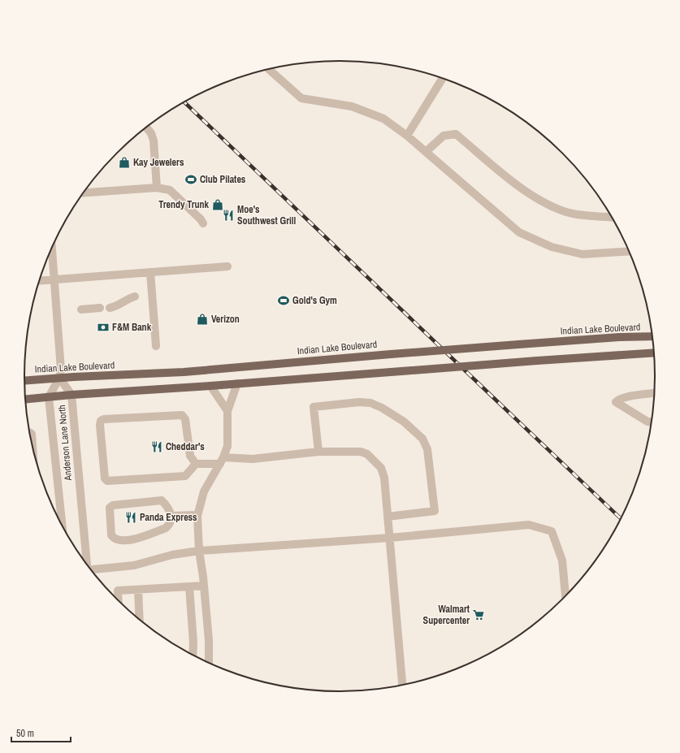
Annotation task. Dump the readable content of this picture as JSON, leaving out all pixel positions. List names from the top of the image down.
{
  "streets": {
    "main road": ["Indian Lake Boulevard"],
    "street": ["Anderson Lane North"]
  },
  "crossings": [
    ["Indian Lake Boulevard", "Anderson Lane North"]
  ],
  "places": {
    "shop": ["Kay Jewelers", "Trendy Trunk", "Verizon"],
    "sports": ["Club Pilates", "Gold's Gym"],
    "restaurant": ["Moe's Southwest Grill", "Cheddar's", "Panda Express"],
    "bank": ["F&M Bank"],
    "supermarket": ["Walmart Supercenter"]
  },
  "scale_bar": "50 m"
}
